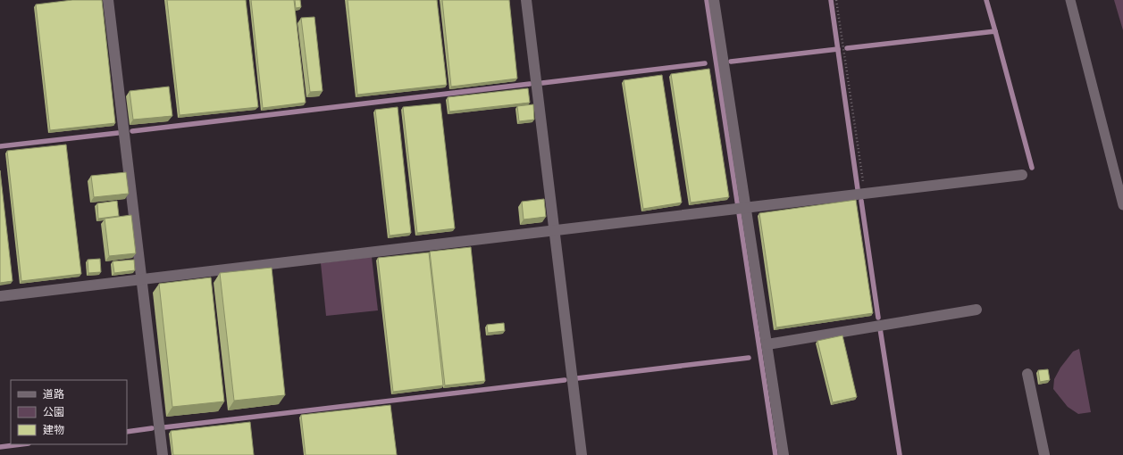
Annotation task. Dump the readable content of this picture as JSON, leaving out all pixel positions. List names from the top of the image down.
{
  "legend": ["道路", "公園", "建物"]
}
